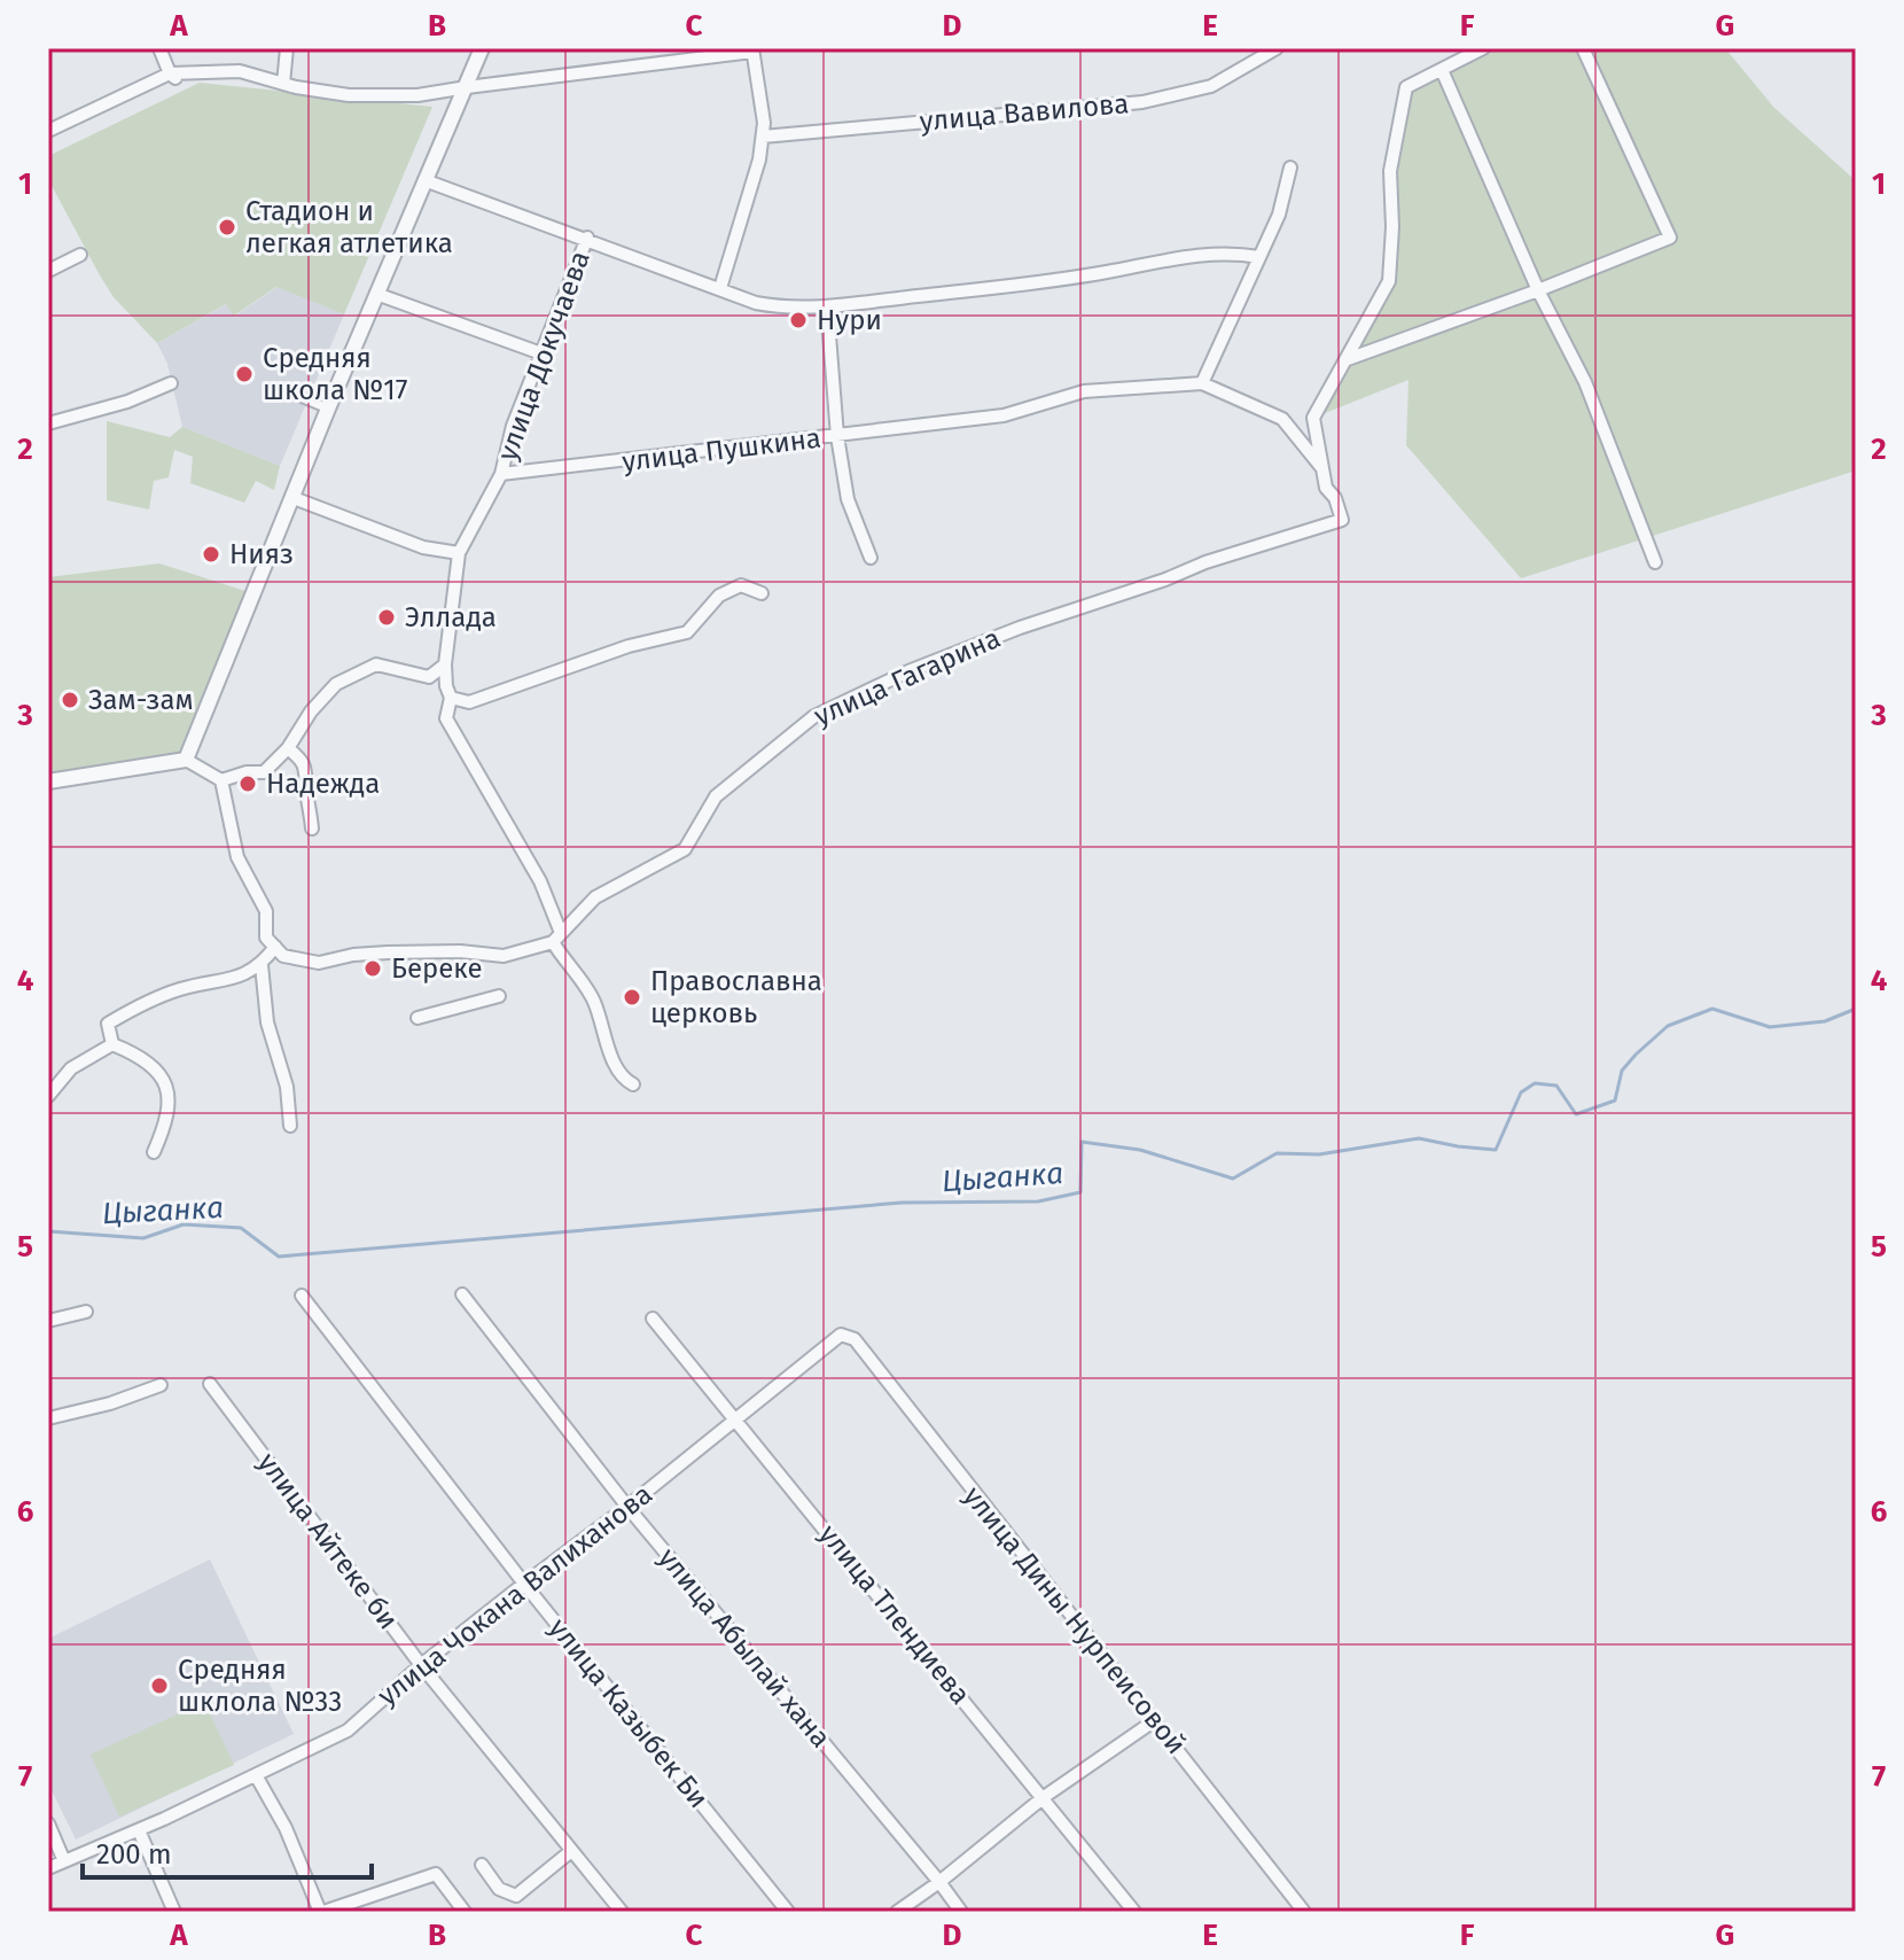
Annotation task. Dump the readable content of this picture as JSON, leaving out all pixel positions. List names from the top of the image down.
{
  "streets": {
    "street": [
      "улица Вавилова",
      "улица Докучаева",
      "улица Пушкина",
      "улица Гагарина",
      "улица Айтеке би",
      "улица Чокана Валиханова",
      "улица Тлендиева",
      "улица Дины Нурпеисовой",
      "улица Абылай хана",
      "улица Казыбек Би"
    ]
  },
  "crossings": [
    ["улица Докучаева", "улица Пушкина"],
    ["улица Пушкина", "улица Гагарина"],
    ["улица Айтеке би", "улица Чокана Валиханова"],
    ["улица Чокана Валиханова", "улица Тлендиева"],
    ["улица Чокана Валиханова", "улица Дины Нурпеисовой"],
    ["улица Чокана Валиханова", "улица Абылай хана"],
    ["улица Чокана Валиханова", "улица Казыбек Би"]
  ],
  "water": ["Цыганка"],
  "places": [
    "Стадион и легкая атлетика",
    "Нури",
    "Средняя школа №17",
    "Нияз",
    "Эллада",
    "Зам-зам",
    "Надежда",
    "Береке",
    "Православна церковь",
    "Средняя шклола №33"
  ],
  "scale_bar": "200 m",
  "grid": {
    "columns": [
      "A",
      "B",
      "C",
      "D",
      "E",
      "F",
      "G"
    ],
    "rows": [
      "1",
      "2",
      "3",
      "4",
      "5",
      "6",
      "7"
    ]
  }
}
